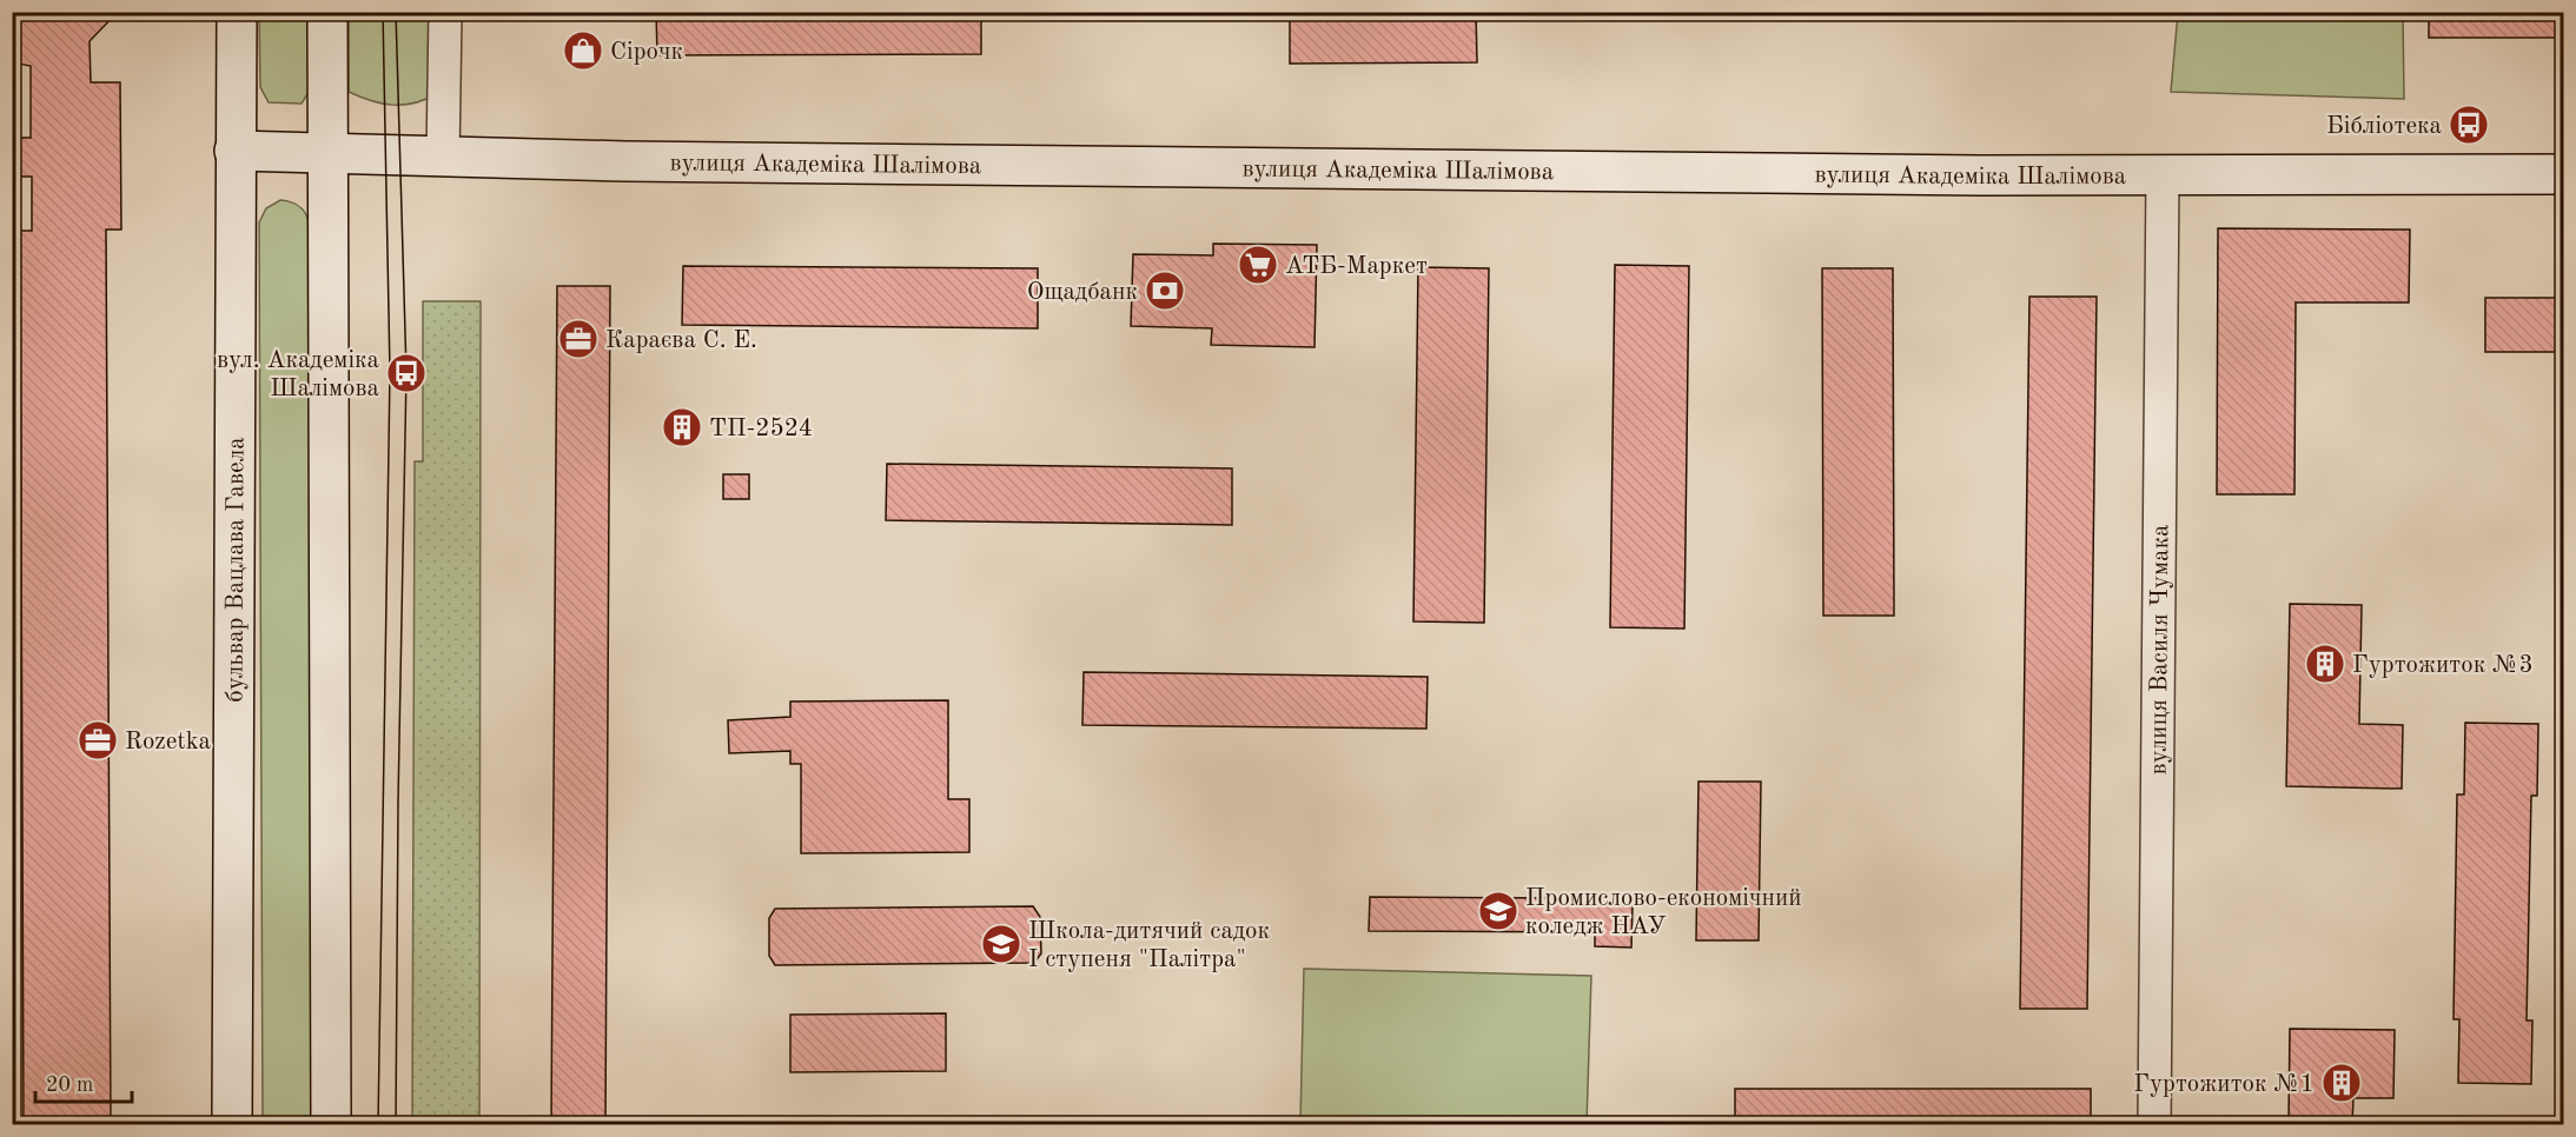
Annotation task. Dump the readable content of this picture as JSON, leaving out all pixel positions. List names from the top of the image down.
{
  "streets": {
    "street": ["вулиця Академіка Шалімова", "бульвар Вацлава Гавела", "вулиця Василя Чумака"]
  },
  "crossings": [
    ["вулиця Академіка Шалімова", "бульвар Вацлава Гавела"],
    ["вулиця Академіка Шалімова", "вулиця Василя Чумака"]
  ],
  "places": {
    "shop": ["Сірочк"],
    "bus stop": ["Бібліотека", "вул. Академіка Шалімова"],
    "supermarket": ["АТБ-Маркет"],
    "bank": ["Ощадбанк"],
    "office": ["Караєва С. Е.", "Rozetka"],
    "building": ["ТП-2524", "Гуртожиток №3", "Гуртожиток №1"],
    "school or university": ["Промислово-економічний коледж НАУ", "Школа-дитячий садок І ступеня \"Палітра\""]
  },
  "scale_bar": "20 m"
}
